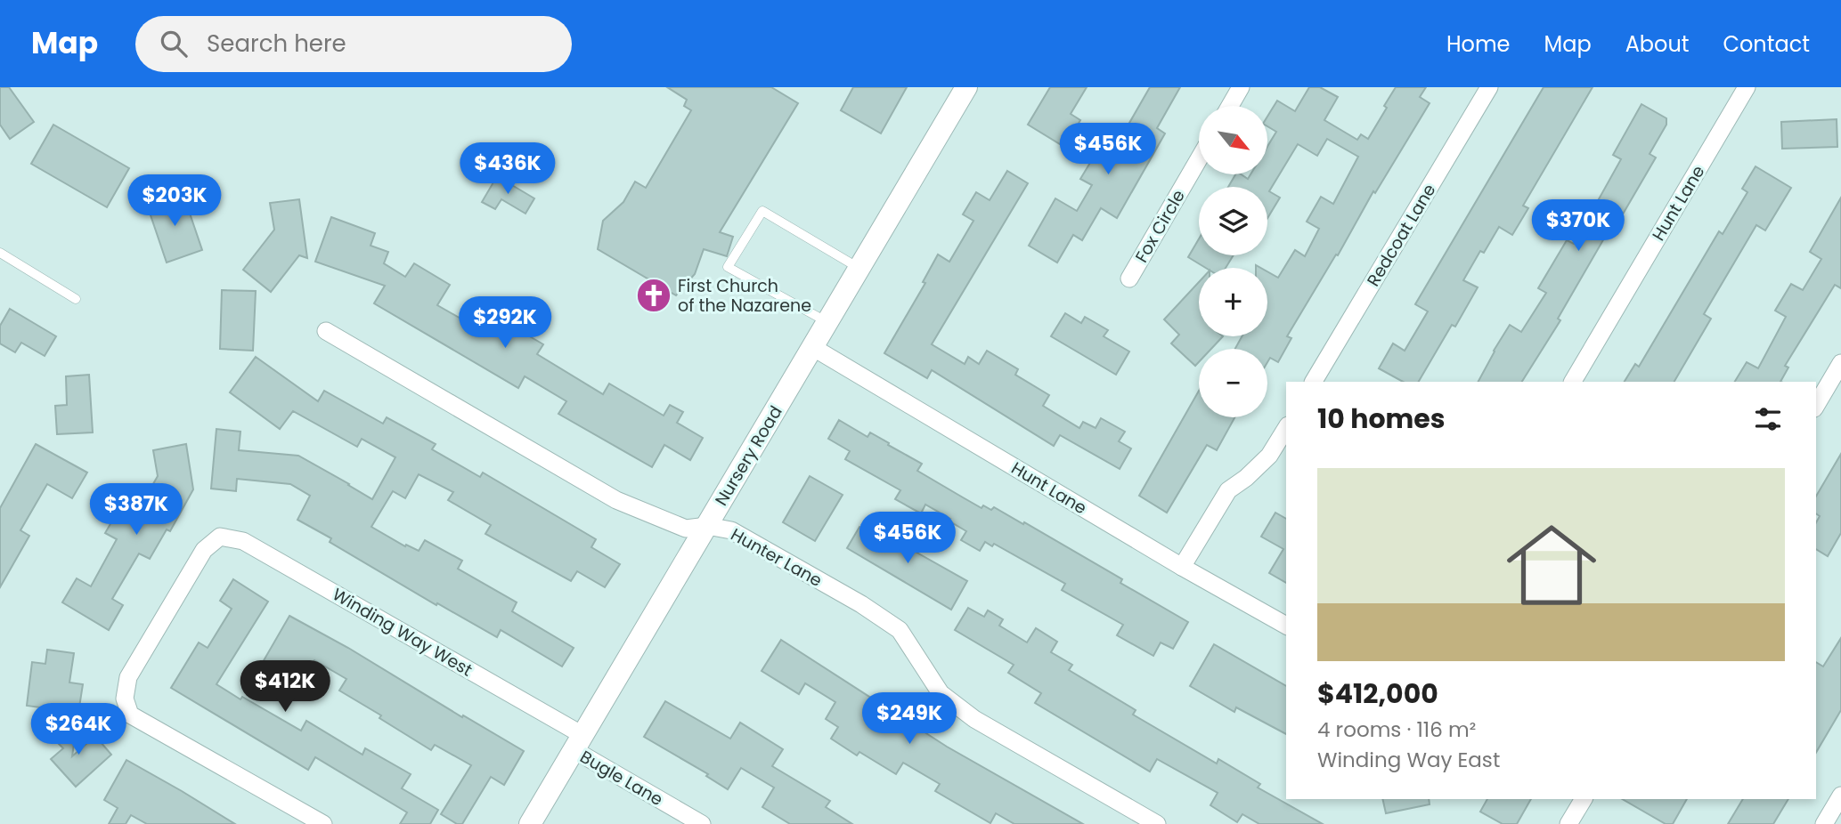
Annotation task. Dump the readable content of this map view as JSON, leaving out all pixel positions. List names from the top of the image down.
{
  "streets": {
    "street": [
      "Hunt Lane",
      "Fox Circle",
      "Redcoat Lane",
      "Nursery Road",
      "Hunter Lane",
      "Winding Way West",
      "Bugle Lane"
    ]
  },
  "crossings": [
    ["Hunt Lane", "Nursery Road"],
    ["Nursery Road", "Hunter Lane"],
    ["Nursery Road", "Winding Way West"],
    ["Nursery Road", "Bugle Lane"],
    ["Winding Way West", "Bugle Lane"]
  ],
  "places": {
    "church": ["First Church of the Nazarene"]
  },
  "north": "bottom right",
  "page": {
    "header": "Map",
    "search": "Search here",
    "nav": [
      "Home",
      "Map",
      "About",
      "Contact"
    ],
    "map_buttons": ["+", "−"],
    "price": [
      "$456K",
      "$436K",
      "$203K",
      "$370K",
      "$292K",
      "$387K",
      "$456K",
      "$412K",
      "$249K",
      "$264K"
    ],
    "heading": "10 homes",
    "list": [
      {
        "name": "$412,000",
        "note": "4 rooms · 116 m² · Winding Way East"
      }
    ]
  }
}
